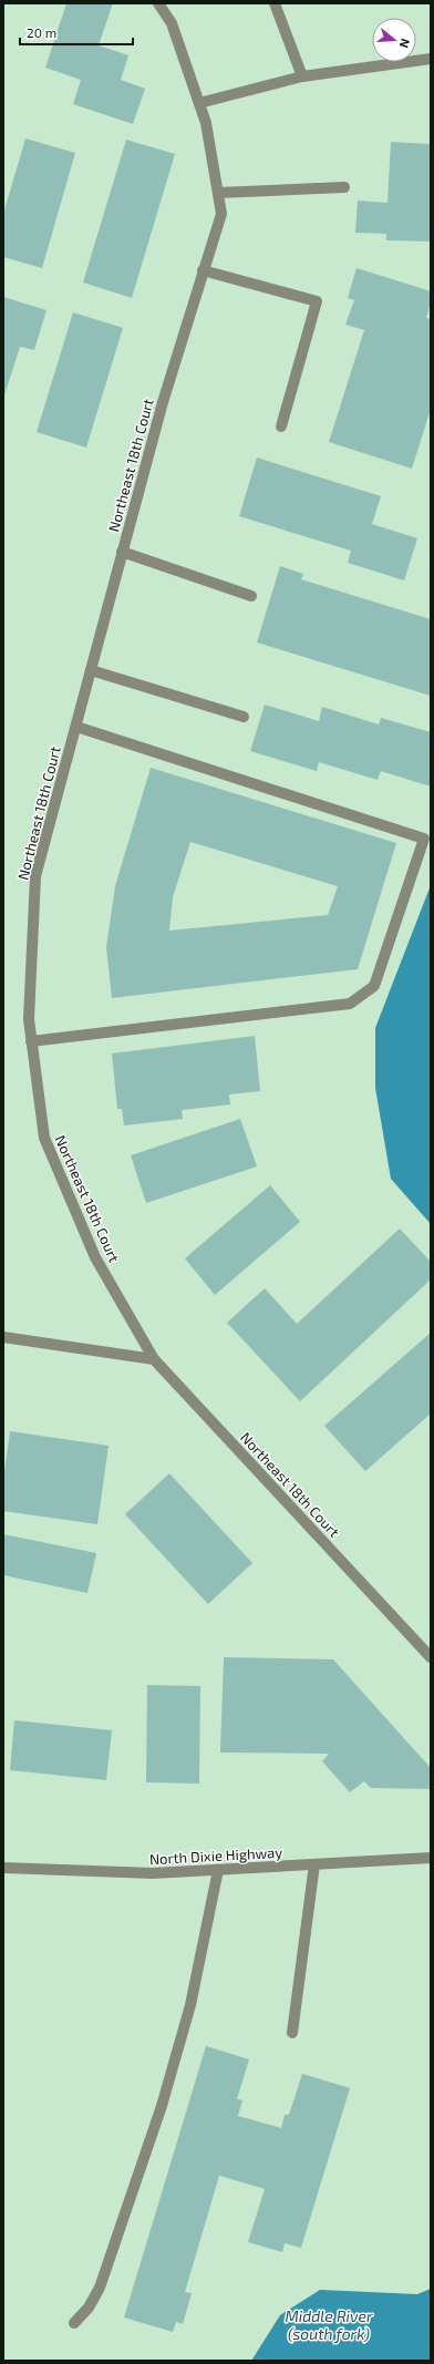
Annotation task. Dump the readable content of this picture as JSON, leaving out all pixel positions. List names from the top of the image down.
{
  "streets": {
    "street": ["Northeast 18th Court", "North Dixie Highway"]
  },
  "water": ["Middle River (south fork)"],
  "scale_bar": "20 m",
  "north": "right"
}
